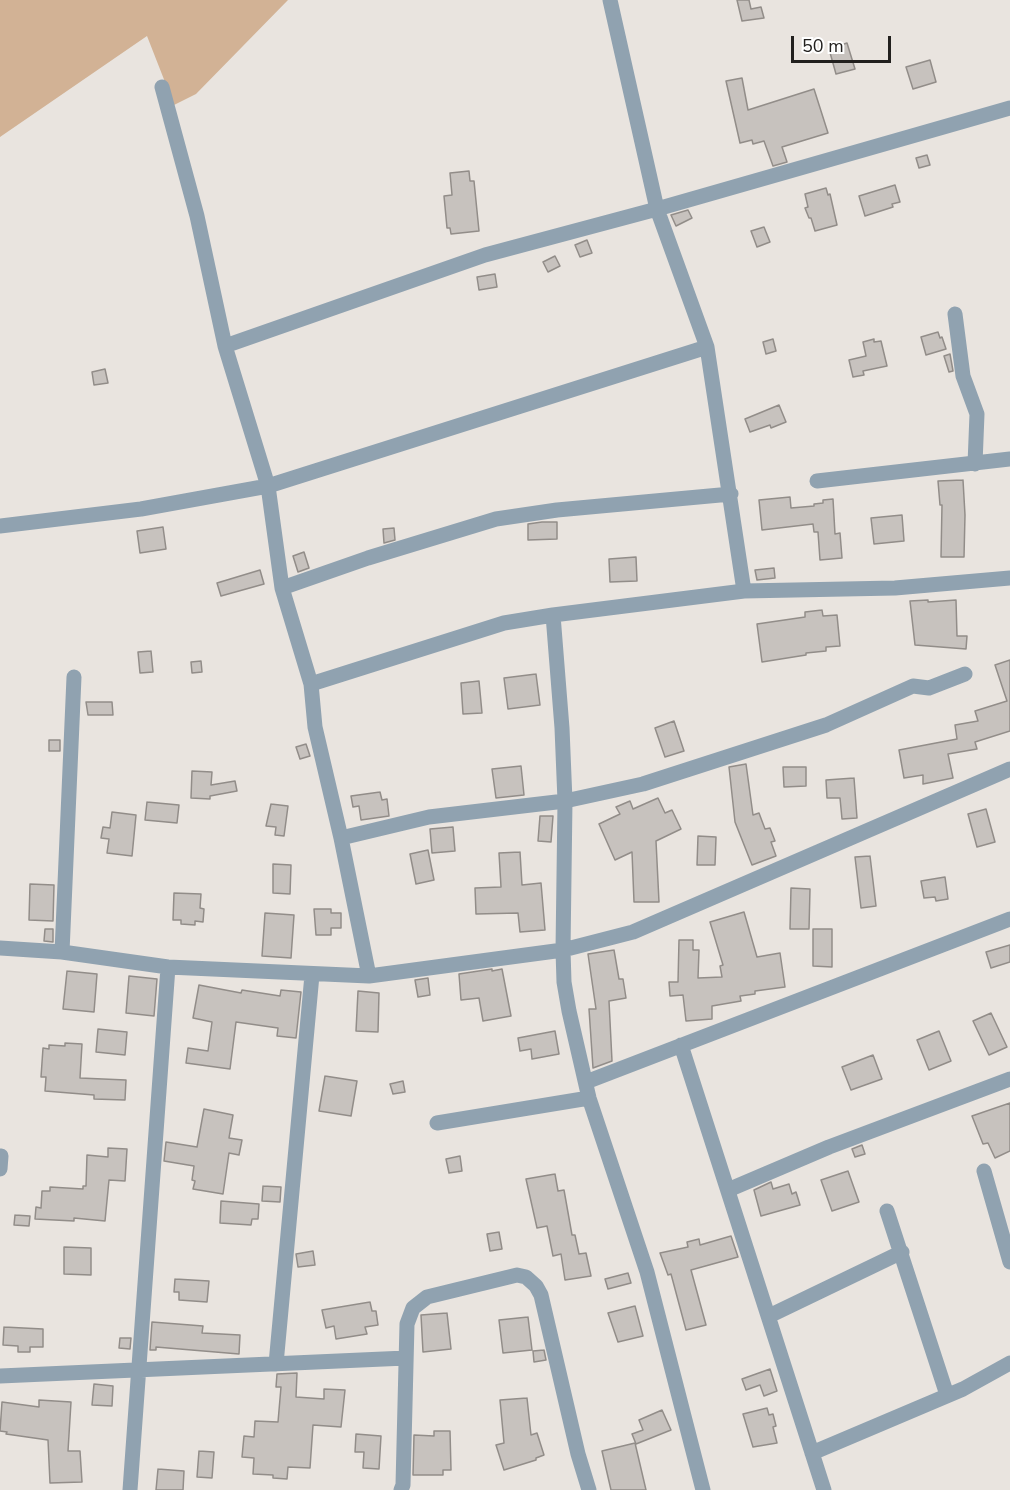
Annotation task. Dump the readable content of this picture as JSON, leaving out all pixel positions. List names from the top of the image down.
{
  "scale_bar": "50 m"
}
